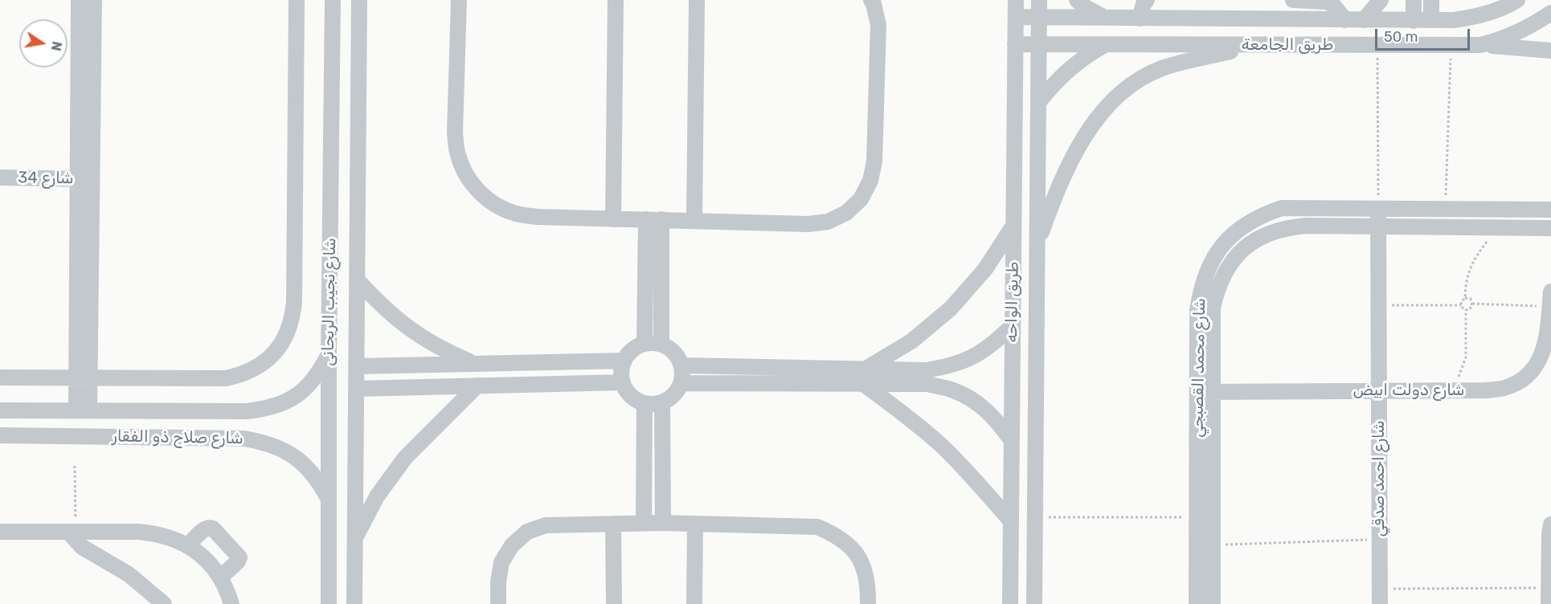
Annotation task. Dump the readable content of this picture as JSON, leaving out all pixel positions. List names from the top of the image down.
{
  "streets": {
    "street": [
      "طريق الجامعة",
      "شارع 34",
      "شارع نجيب الريحانى",
      "طريق الواحه",
      "شارع محمد القصبجي",
      "شارع دولت ابيض",
      "شارع صلاح ذو الفقار",
      "شارع احمد صدقي"
    ]
  },
  "crossings": [
    ["طريق الجامعة", "طريق الواحه"],
    ["شارع نجيب الريحانى", "شارع صلاح ذو الفقار"],
    ["شارع محمد القصبجي", "شارع دولت ابيض"],
    ["شارع محمد القصبجي", "شارع احمد صدقي"],
    ["شارع دولت ابيض", "شارع احمد صدقي"]
  ],
  "scale_bar": "50 m",
  "north": "right"
}
